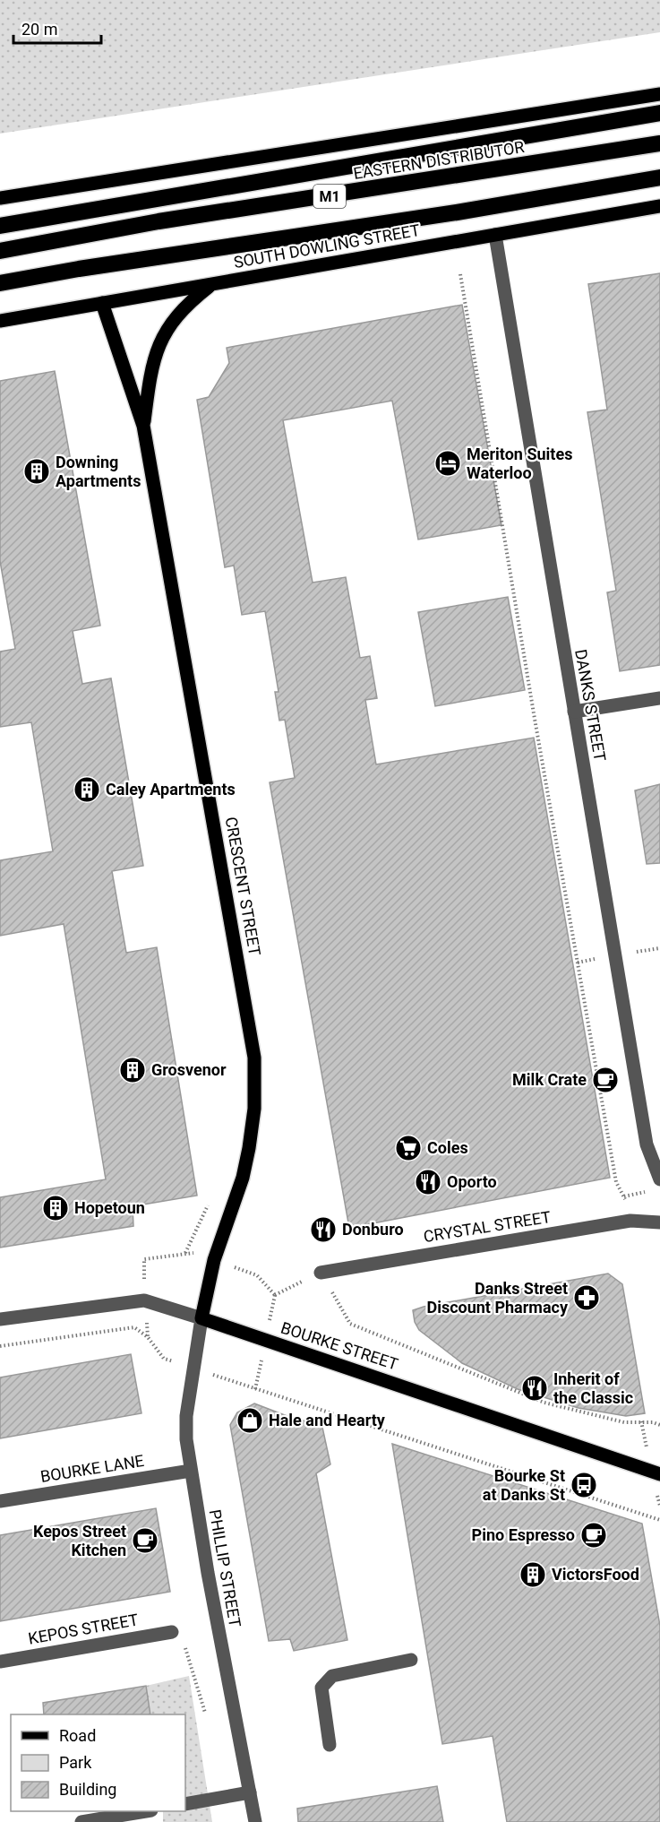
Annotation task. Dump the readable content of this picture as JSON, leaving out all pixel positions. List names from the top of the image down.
{
  "streets": {
    "highway": ["EASTERN DISTRIBUTOR", "M1"],
    "main road": ["SOUTH DOWLING STREET", "CRESCENT STREET", "BOURKE STREET"],
    "street": [
      "DANKS STREET",
      "CRYSTAL STREET",
      "BOURKE LANE",
      "PHILLIP STREET",
      "KEPOS STREET"
    ]
  },
  "crossings": [
    ["SOUTH DOWLING STREET", "DANKS STREET"],
    ["SOUTH DOWLING STREET", "CRESCENT STREET"],
    ["CRESCENT STREET", "BOURKE STREET"],
    ["CRESCENT STREET", "PHILLIP STREET"],
    ["BOURKE STREET", "PHILLIP STREET"],
    ["BOURKE LANE", "PHILLIP STREET"]
  ],
  "places": {
    "hotel": ["Meriton Suites Waterloo"],
    "building": [
      "Downing Apartments",
      "Caley Apartments",
      "Grosvenor",
      "Hopetoun",
      "VictorsFood"
    ],
    "cafe": ["Milk Crate", "Pino Espresso", "Kepos Street Kitchen"],
    "supermarket": ["Coles"],
    "restaurant": ["Oporto", "Donburo", "Inherit of the Classic"],
    "pharmacy": ["Danks Street Discount Pharmacy"],
    "shop": ["Hale and Hearty"],
    "bus stop": ["Bourke St at Danks St"]
  },
  "legend": ["Road", "Park", "Building"],
  "scale_bar": "20 m"
}
